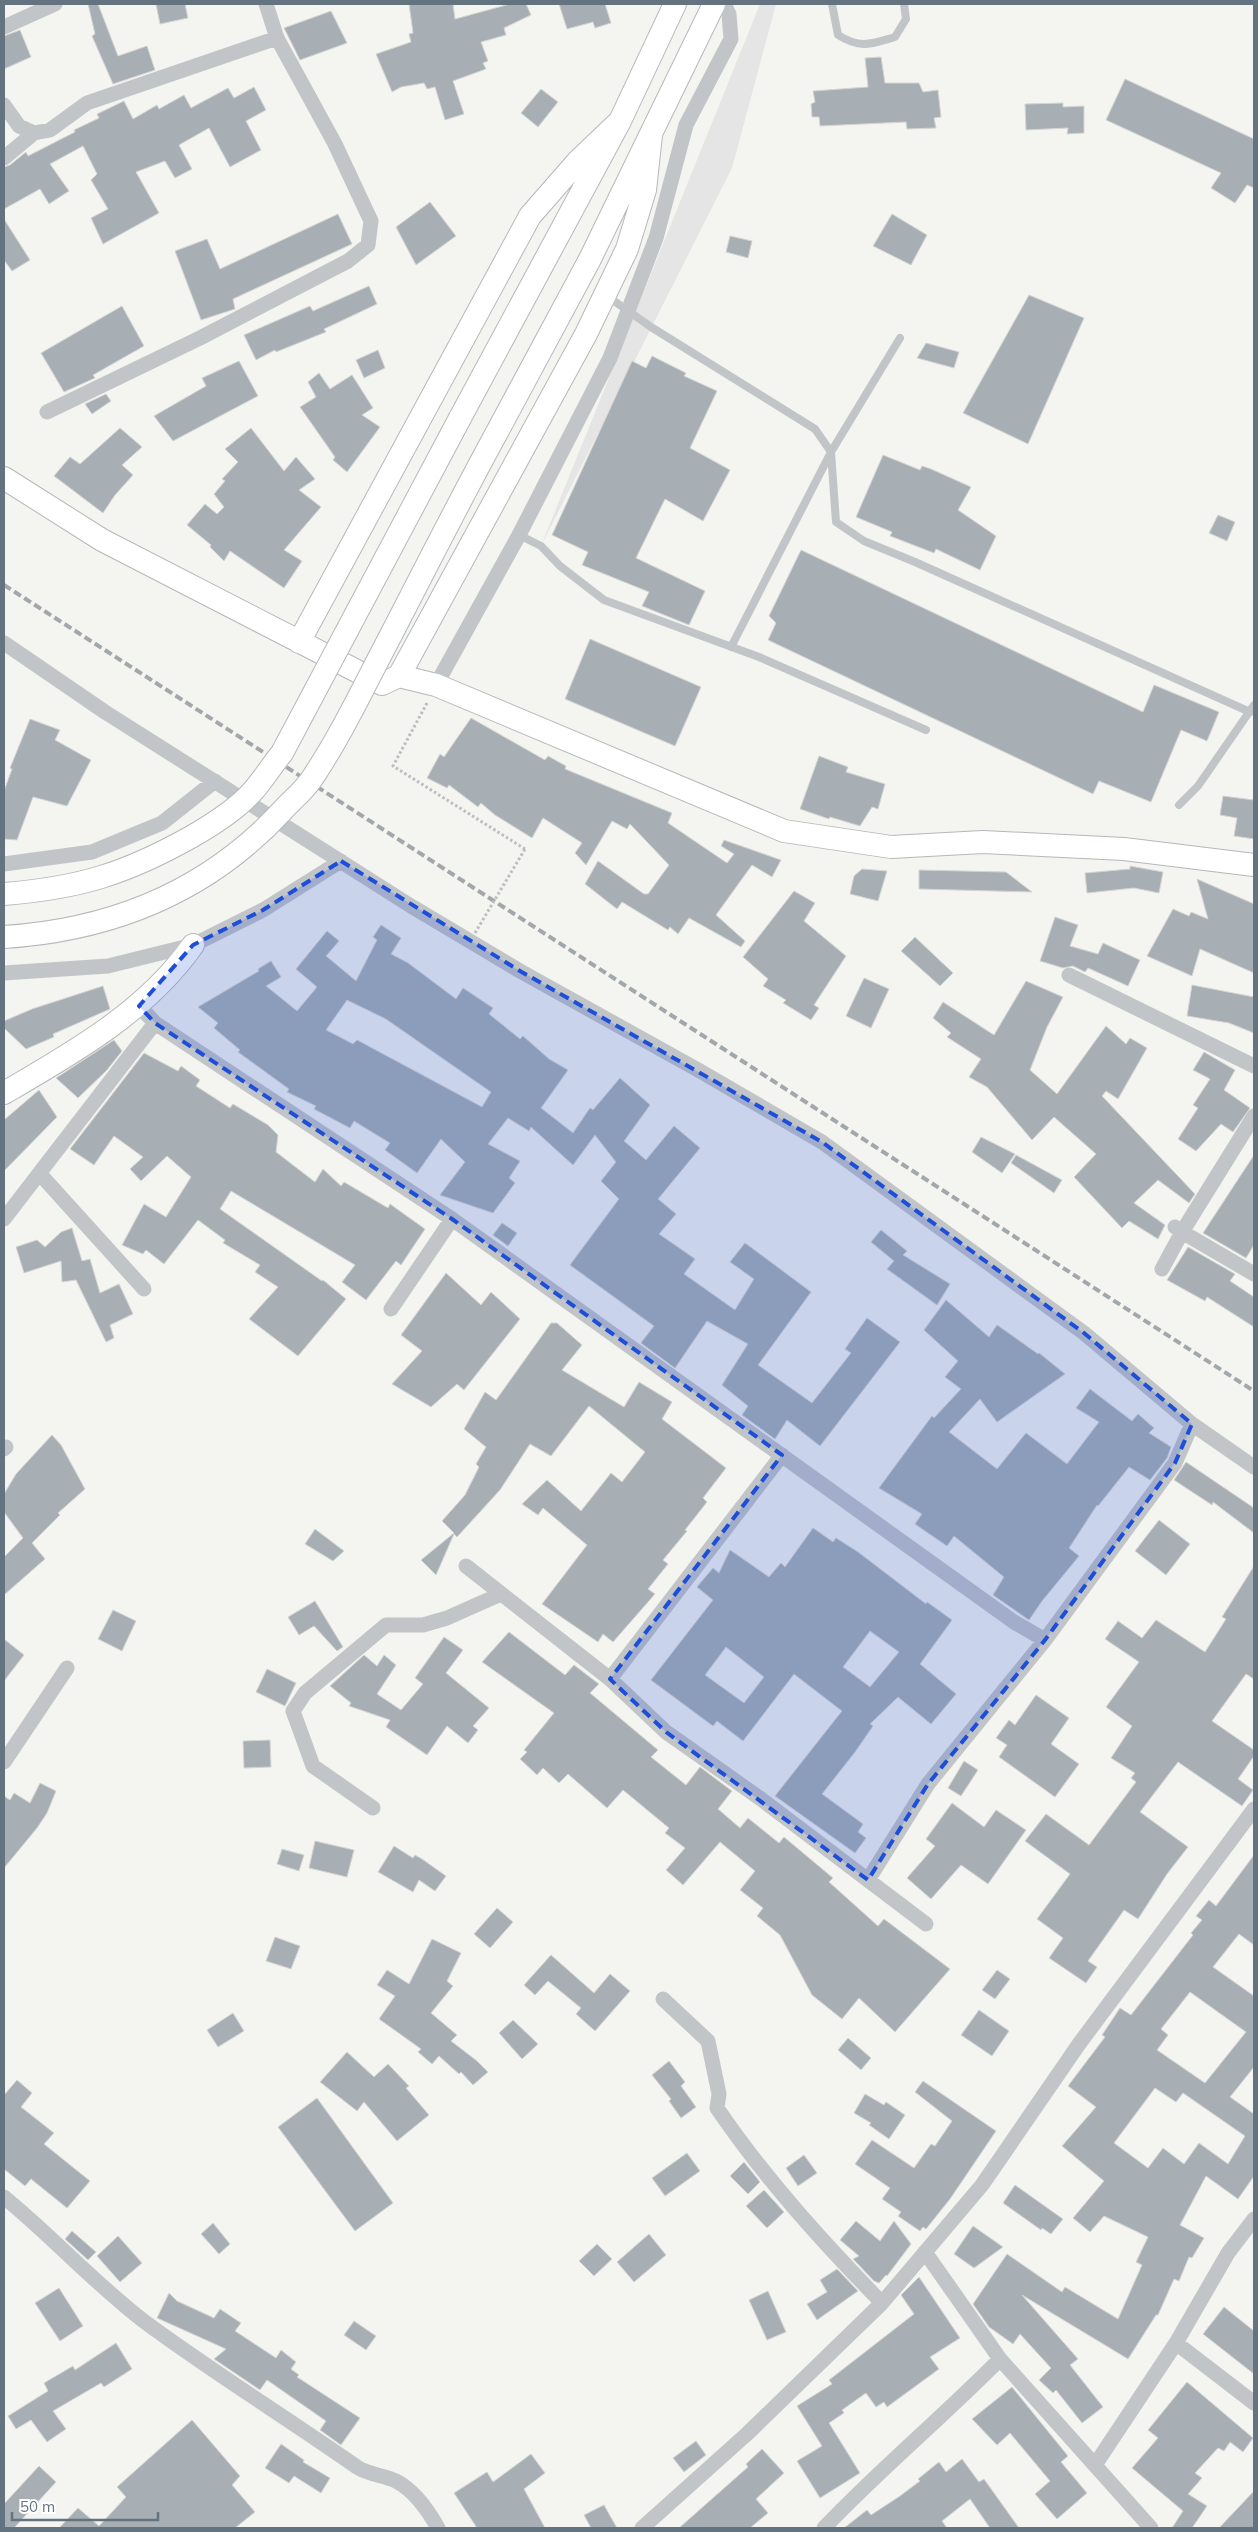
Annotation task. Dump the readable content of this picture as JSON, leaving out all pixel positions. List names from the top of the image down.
{
  "scale_bar": "50 m"
}
